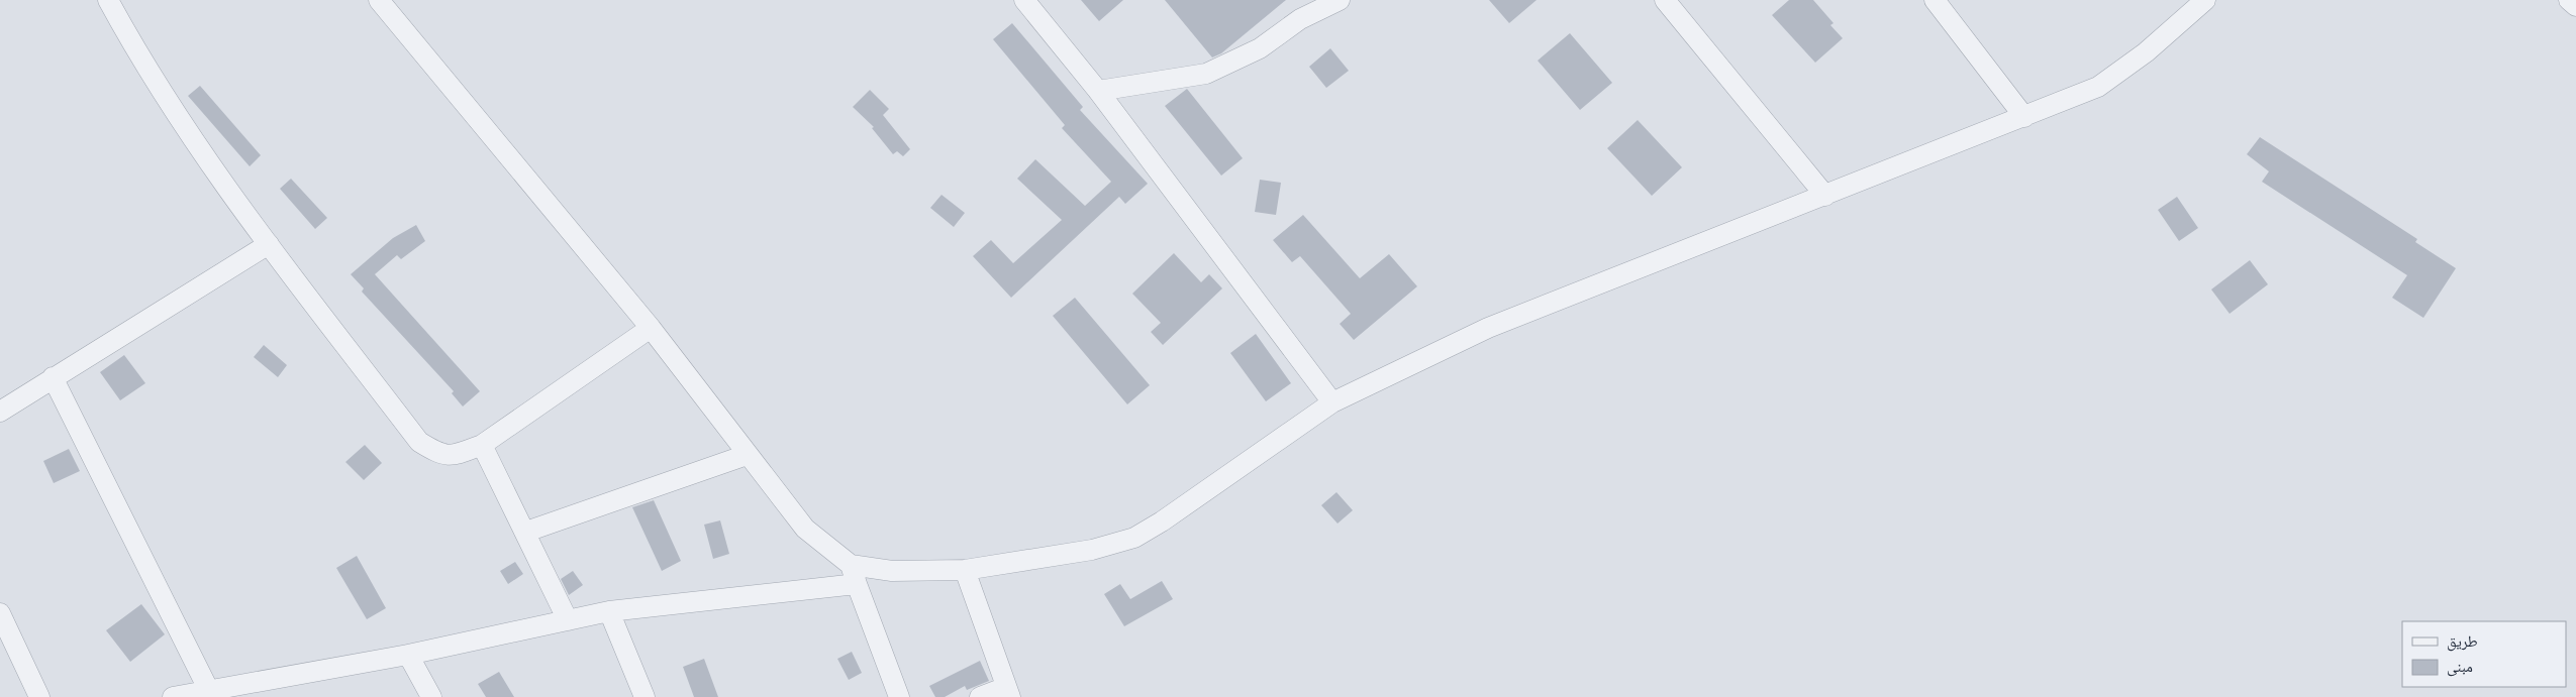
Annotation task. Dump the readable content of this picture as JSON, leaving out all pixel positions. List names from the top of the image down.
{
  "legend": ["طريق", "مبنى"]
}
